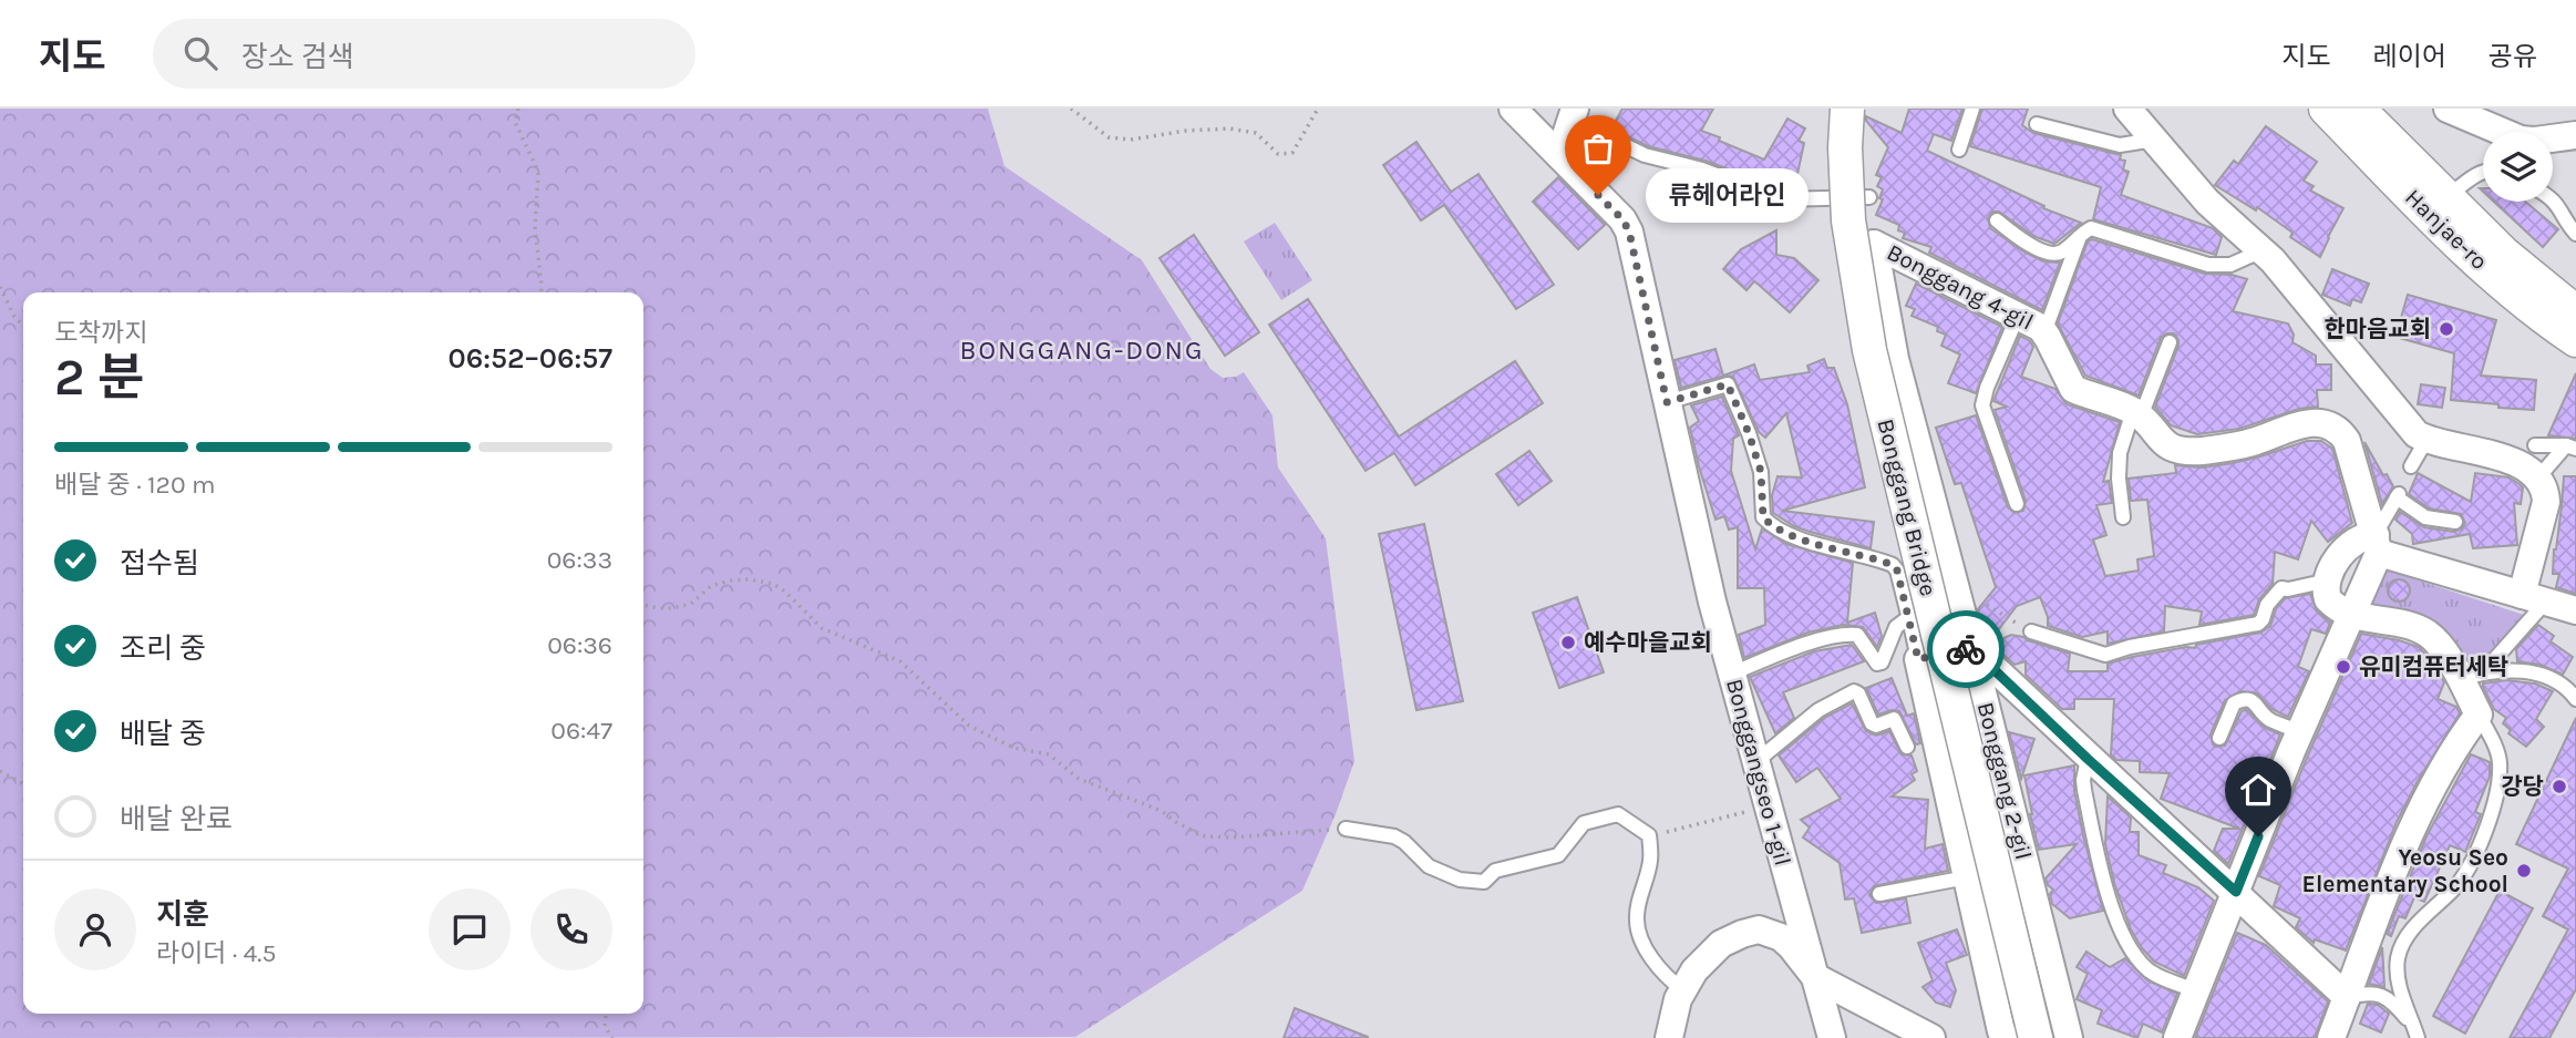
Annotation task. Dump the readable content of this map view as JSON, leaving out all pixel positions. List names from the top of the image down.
{
  "streets": {
    "street": [
      "Hanjae-ro",
      "Bonggang 4-gil",
      "Bonggang Bridge",
      "Bonggangseo 1-gil",
      "Bonggang 2-gil"
    ]
  },
  "districts": ["BONGGANG-DONG"],
  "places": [
    "류헤어라인",
    "한마음교회",
    "예수마을교회",
    "유미컴퓨터세탁",
    "강당",
    "Yeosu Seo Elementary School"
  ],
  "page": {
    "header": "지도",
    "search": "장소 검색",
    "nav": ["지도", "레이어", "공유"],
    "bubble": "류헤어라인",
    "heading": ["2 분", "도착까지", "06:52–06:57"],
    "panel": ["지훈", "라이더 · 4.5"],
    "bar": "배달 중 · 120 m",
    "list": [
      ["접수됨", "06:33"],
      ["조리 중", "06:36"],
      ["배달 중", "06:47"],
      "배달 완료"
    ]
  }
}
